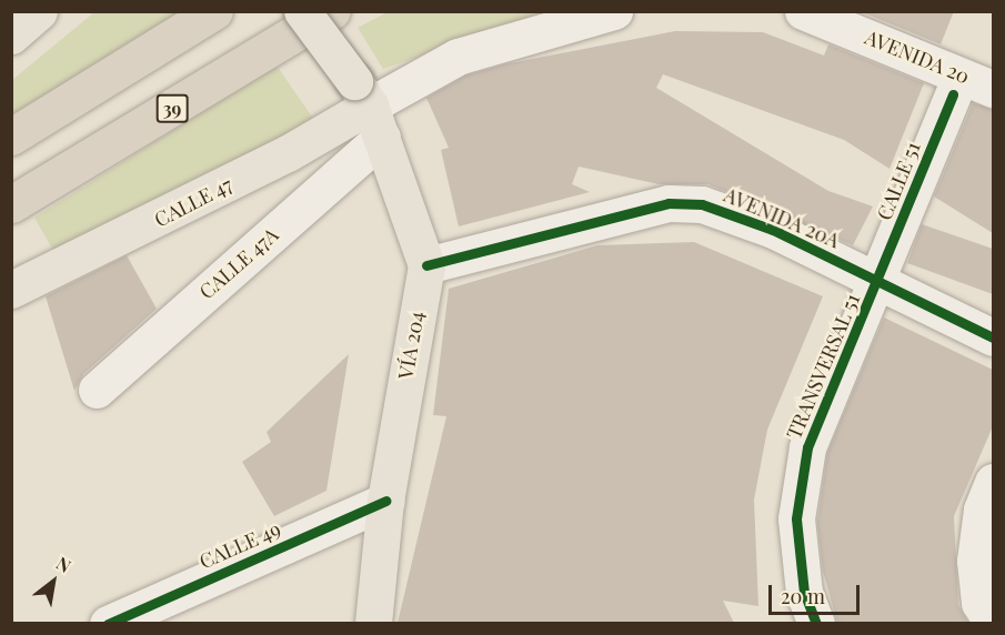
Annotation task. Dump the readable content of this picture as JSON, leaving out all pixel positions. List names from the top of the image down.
{
  "streets": {
    "highway": ["39"],
    "main road": ["CALLE 47", "VÍA 204"],
    "street": [
      "AVENIDA 20",
      "CALLE 51",
      "AVENIDA 20A",
      "CALLE 47A",
      "TRANSVERSAL 51",
      "CALLE 49"
    ]
  },
  "crossings": [
    ["CALLE 51", "AVENIDA 20A"],
    ["CALLE 51", "TRANSVERSAL 51"],
    ["CALLE 47", "CALLE 47A"],
    ["CALLE 47", "VÍA 204"],
    ["AVENIDA 20A", "VÍA 204"],
    ["AVENIDA 20A", "TRANSVERSAL 51"],
    ["CALLE 47A", "VÍA 204"],
    ["VÍA 204", "CALLE 49"]
  ],
  "scale_bar": "20 m",
  "north": "top right"
}
